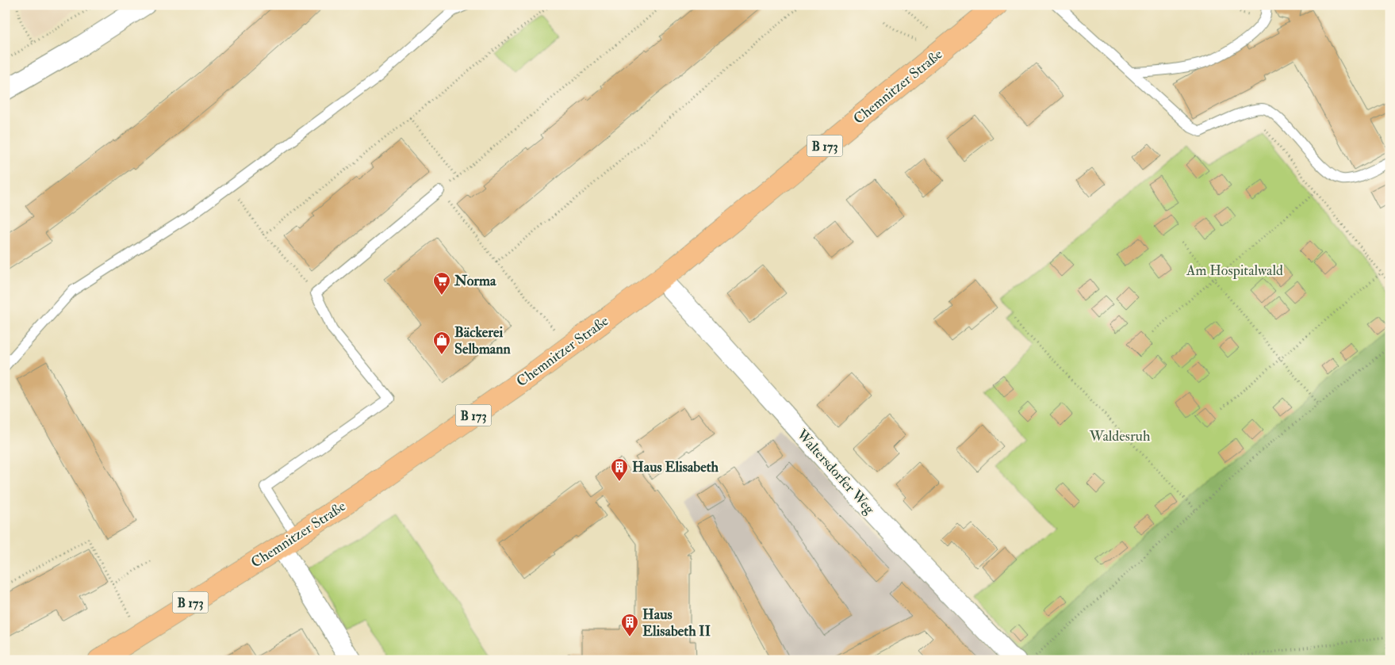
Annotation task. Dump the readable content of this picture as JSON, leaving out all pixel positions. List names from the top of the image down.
{
  "streets": {
    "main road": ["Chemnitzer Straße", "B 173"],
    "street": ["Waltersdorfer Weg"]
  },
  "crossings": [
    ["Chemnitzer Straße", "Waltersdorfer Weg"]
  ],
  "parks": ["Am Hospitalwald", "Waldesruh"],
  "places": {
    "supermarket": ["Norma"],
    "shop": ["Bäckerei Selbmann"],
    "building": ["Haus Elisabeth", "Haus Elisabeth II"]
  }
}
